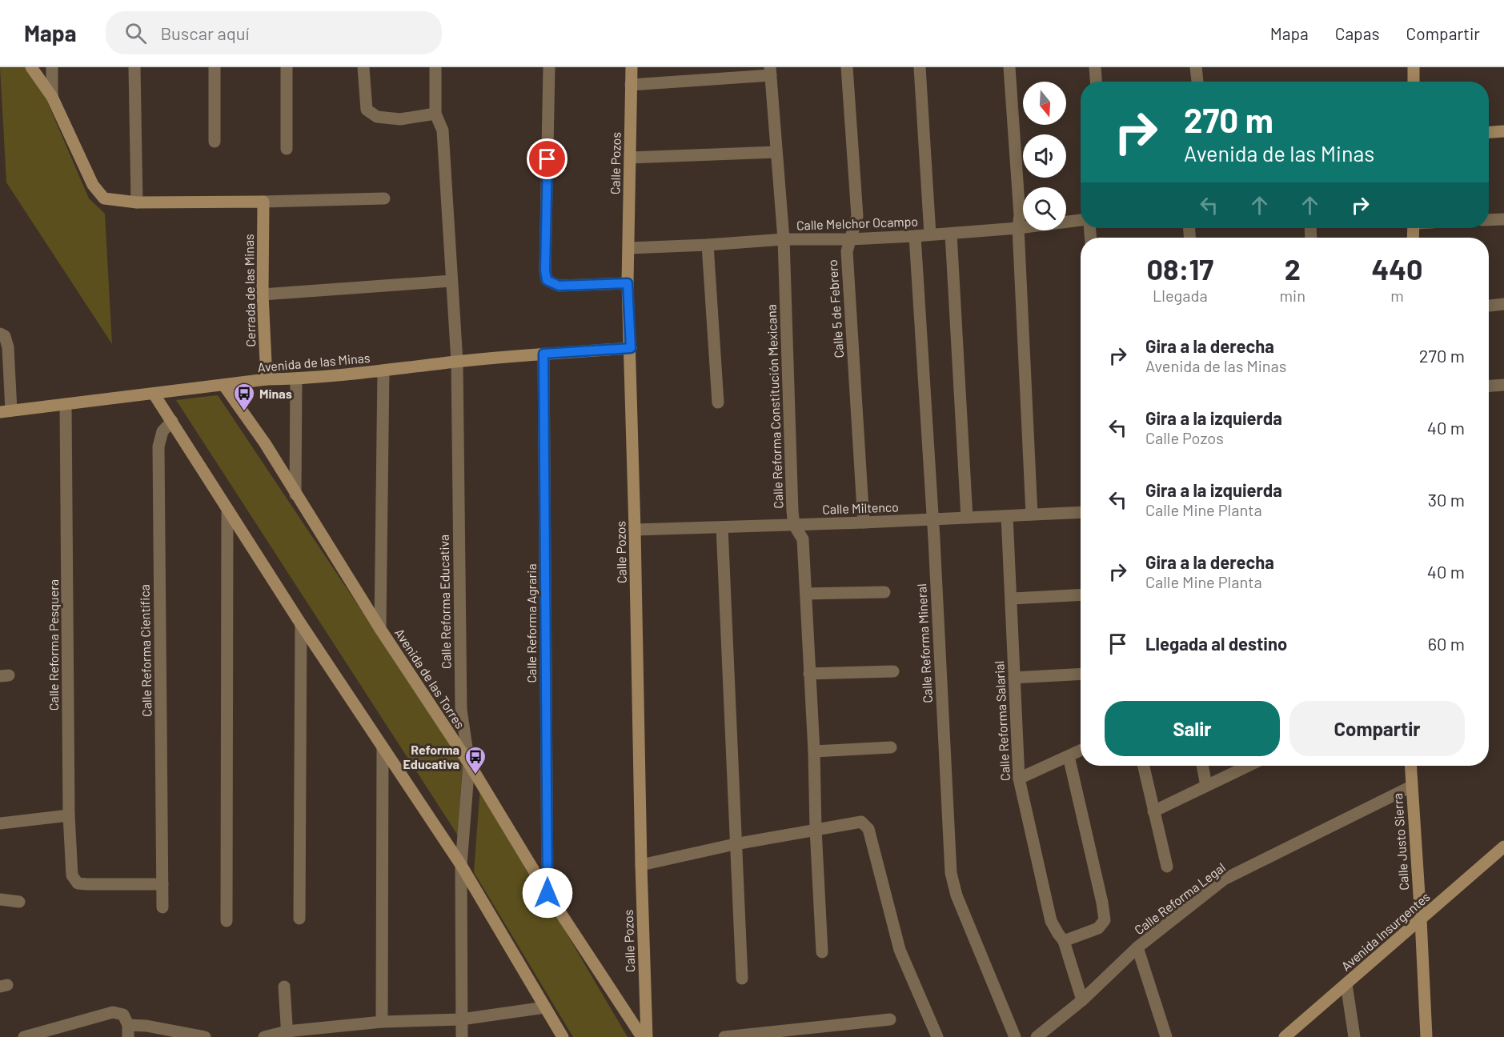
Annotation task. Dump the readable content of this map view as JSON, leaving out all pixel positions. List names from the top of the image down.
{
  "streets": {
    "street": [
      "Calle Pozos",
      "Calle Melchor Ocampo",
      "Cerrada de las Minas",
      "Calle 5 de Febrero",
      "Avenida de las Minas",
      "Calle Reforma Constitución Mexicana",
      "Calle Miltenco",
      "Calle Reforma Educativa",
      "Calle Reforma Agraria",
      "Calle Reforma Mineral",
      "Calle Reforma Pesquera",
      "Calle Reforma Científica",
      "Avenida de las Torres",
      "Calle Reforma Salarial",
      "Calle Justo Sierra",
      "Calle Reforma Legal",
      "Avenida Insurgentes"
    ]
  },
  "crossings": [
    ["Calle Pozos", "Calle Melchor Ocampo"],
    ["Calle Pozos", "Avenida de las Minas"],
    ["Calle Pozos", "Calle Miltenco"],
    ["Calle Melchor Ocampo", "Calle 5 de Febrero"],
    ["Calle Melchor Ocampo", "Calle Reforma Constitución Mexicana"],
    ["Calle Melchor Ocampo", "Calle Reforma Mineral"],
    ["Cerrada de las Minas", "Avenida de las Minas"],
    ["Calle 5 de Febrero", "Calle Miltenco"],
    ["Avenida de las Minas", "Calle Reforma Educativa"],
    ["Avenida de las Minas", "Calle Reforma Agraria"],
    ["Avenida de las Minas", "Calle Reforma Pesquera"],
    ["Avenida de las Minas", "Avenida de las Torres"],
    ["Calle Reforma Constitución Mexicana", "Calle Miltenco"],
    ["Calle Miltenco", "Calle Reforma Mineral"],
    ["Calle Miltenco", "Calle Reforma Salarial"],
    ["Calle Reforma Educativa", "Avenida de las Torres"],
    ["Calle Reforma Agraria", "Avenida de las Torres"],
    ["Calle Reforma Pesquera", "Calle Reforma Científica"],
    ["Calle Reforma Salarial", "Calle Reforma Legal"],
    ["Calle Justo Sierra", "Calle Reforma Legal"],
    ["Calle Justo Sierra", "Avenida Insurgentes"]
  ],
  "places": {
    "bus stop": ["Minas", "Reforma Educativa"]
  },
  "north": "bottom",
  "page": {
    "header": "Mapa",
    "search": "Buscar aquí",
    "nav": ["Mapa", "Capas", "Compartir"],
    "turn": ["270 m", "Avenida de las Minas"],
    "eta": [
      "08:17",
      "Llegada",
      "2",
      "min",
      "440",
      "m"
    ],
    "list": [
      {
        "name": "Gira a la derecha",
        "note": "Avenida de las Minas",
        "value": "270 m"
      },
      {
        "name": "Gira a la izquierda",
        "note": "Calle Pozos",
        "value": "40 m"
      },
      {
        "name": "Gira a la izquierda",
        "note": "Calle Mine Planta",
        "value": "30 m"
      },
      {
        "name": "Gira a la derecha",
        "note": "Calle Mine Planta",
        "value": "40 m"
      },
      {
        "name": "Llegada al destino",
        "value": "60 m"
      }
    ],
    "buttons": ["Salir", "Compartir"]
  }
}
